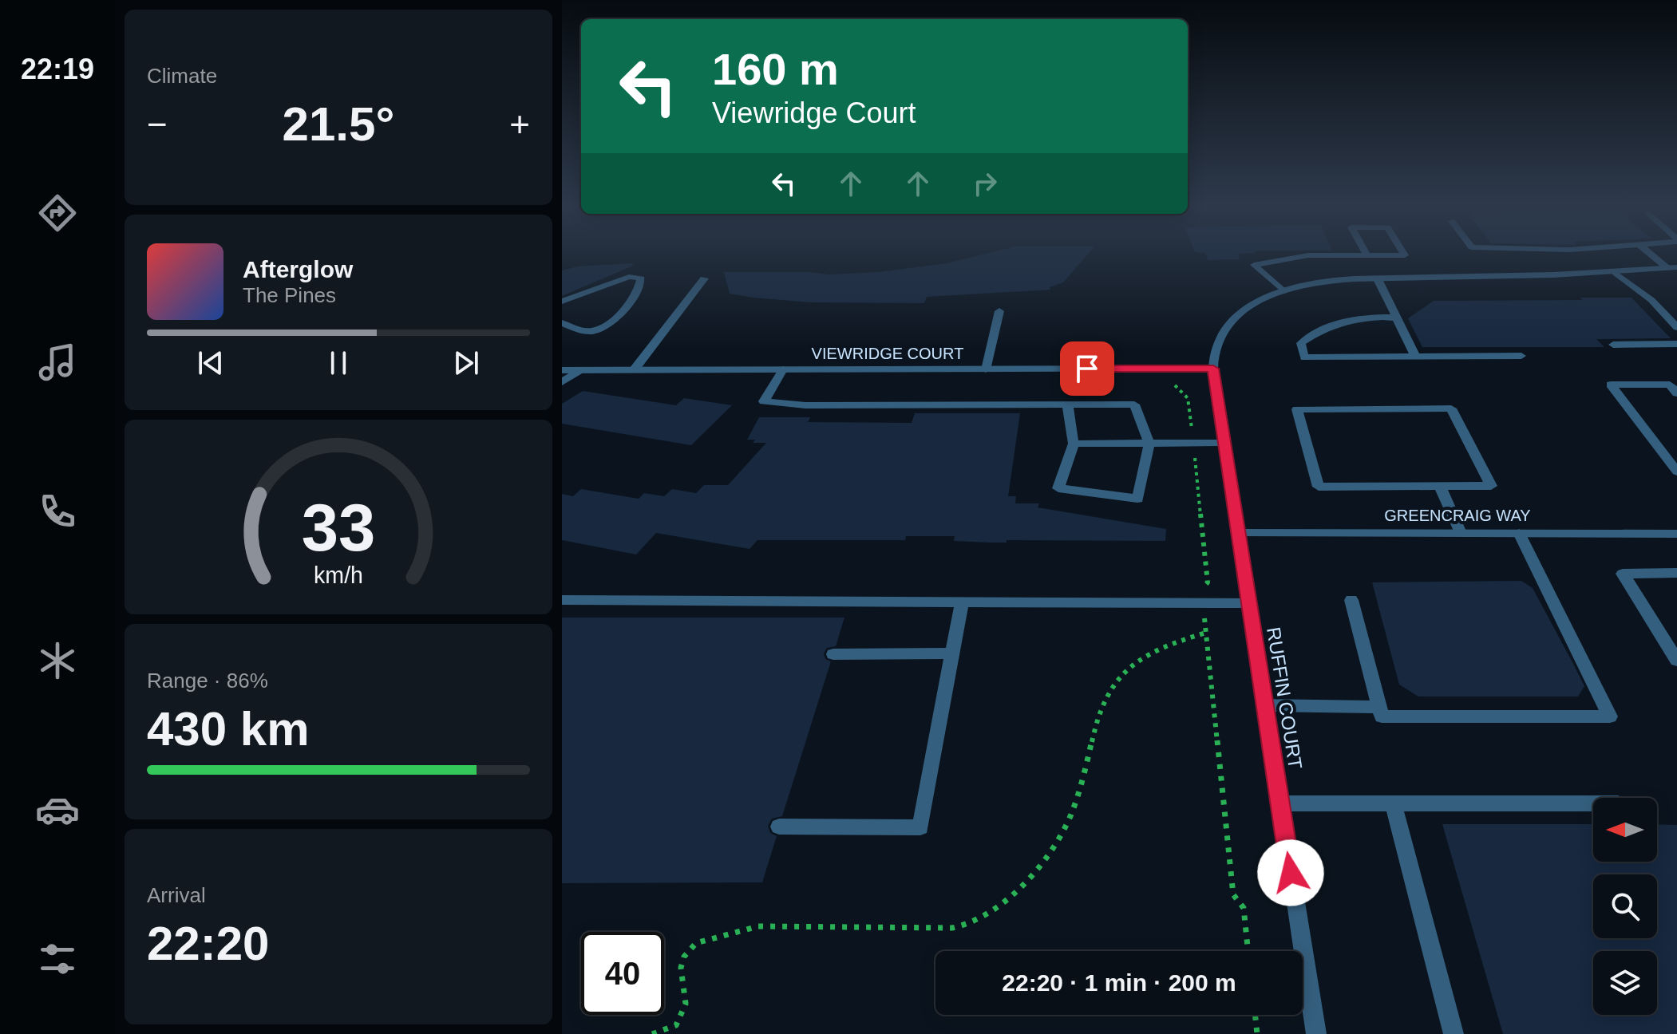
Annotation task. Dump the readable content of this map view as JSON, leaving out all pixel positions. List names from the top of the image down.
{
  "streets": {
    "street": ["VIEWRIDGE COURT", "GREENCRAIG WAY", "RUFFIN COURT"]
  },
  "crossings": [
    ["VIEWRIDGE COURT", "RUFFIN COURT"],
    ["GREENCRAIG WAY", "RUFFIN COURT"]
  ],
  "north": "left",
  "page": {
    "tabs": "22:19",
    "tile": [
      "Climate",
      ["Range · 86%", "430 km"],
      ["Arrival", "22:20"]
    ],
    "turn": ["160 m", "Viewridge Court"],
    "heat": ["−", "21.5°", "+"],
    "song": ["Afterglow", "The Pines"],
    "limit": "40",
    "trip": "22:20 · 1 min · 200 m",
    "gauge": ["33", "km/h"]
  }
}
